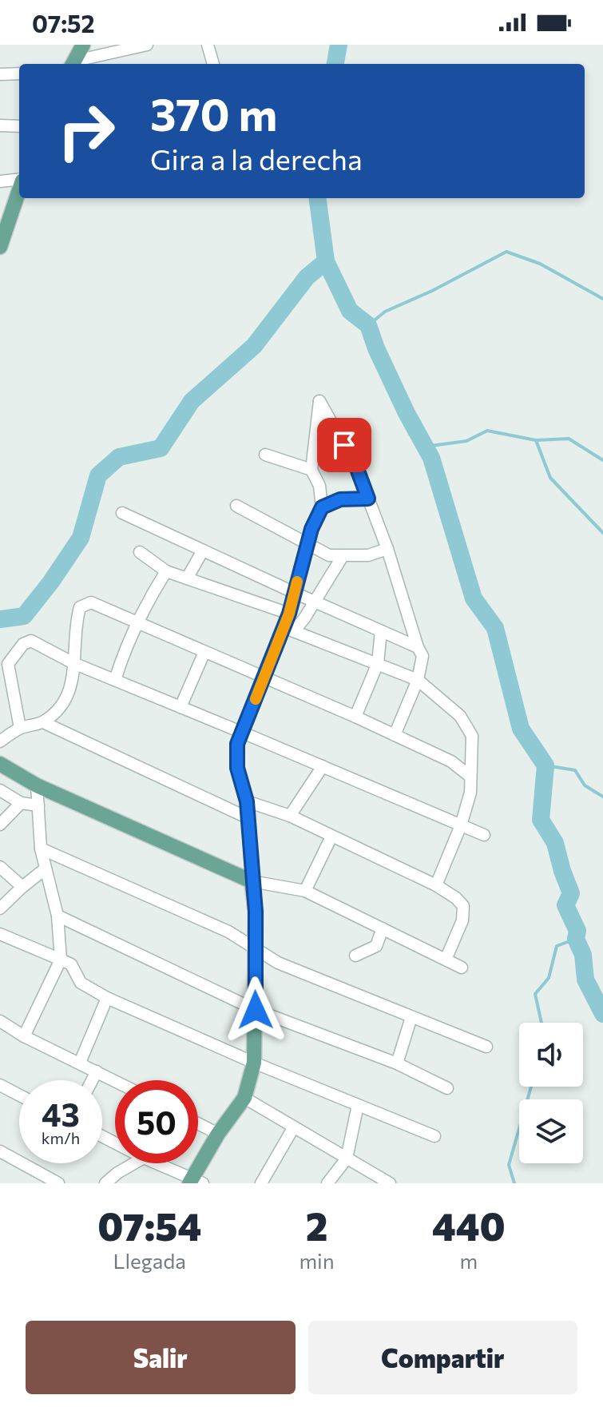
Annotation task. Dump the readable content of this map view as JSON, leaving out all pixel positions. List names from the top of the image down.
{
  "page": {
    "status": "07:52",
    "turn": ["370 m", "Gira a la derecha"],
    "speed": "43 km/h",
    "limit": "50",
    "eta": [
      "07:54",
      "Llegada",
      "2",
      "min",
      "440",
      "m"
    ],
    "buttons": ["Salir", "Compartir"]
  }
}
